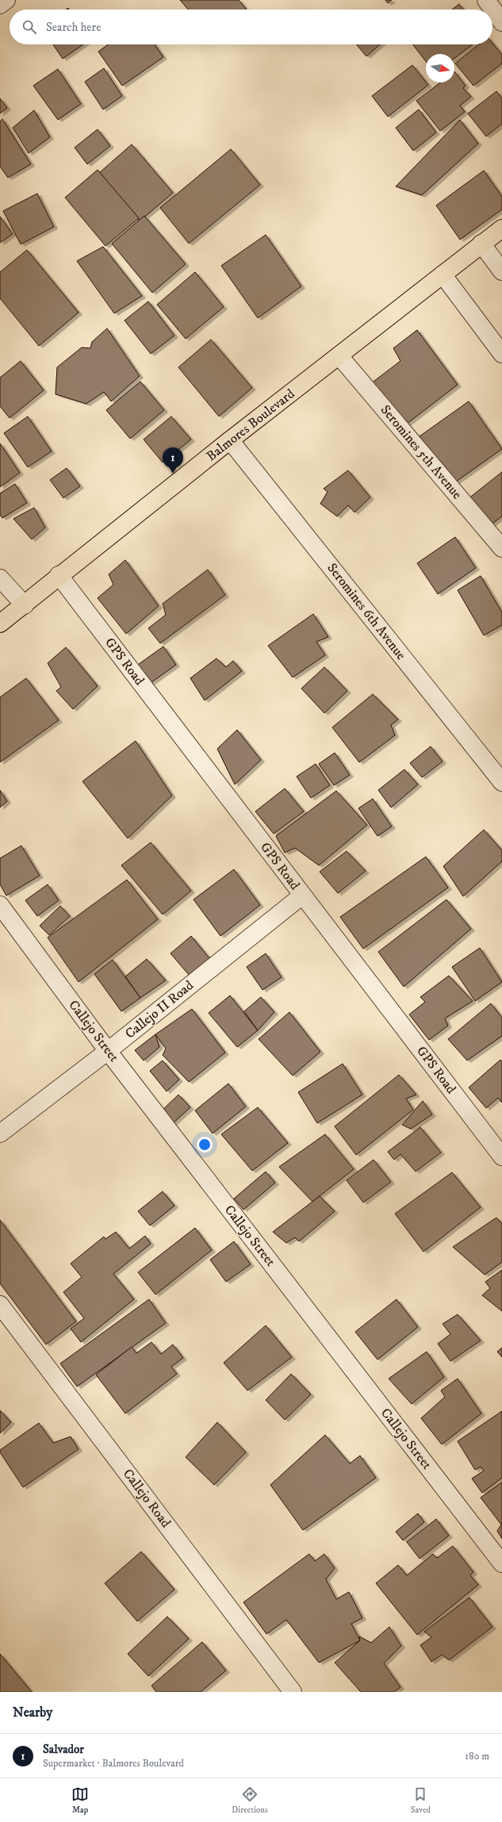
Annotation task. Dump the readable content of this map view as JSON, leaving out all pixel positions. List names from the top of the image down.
{
  "streets": {
    "main road": ["Balmores Boulevard"],
    "street": [
      "Seromines 5th Avenue",
      "Seromines 6th Avenue",
      "GPS Road",
      "Callejo II Road",
      "Callejo Street",
      "Callejo Road"
    ]
  },
  "crossings": [
    ["Balmores Boulevard", "Seromines 5th Avenue"],
    ["Balmores Boulevard", "Seromines 6th Avenue"],
    ["Balmores Boulevard", "GPS Road"],
    ["GPS Road", "Callejo II Road"],
    ["Callejo II Road", "Callejo Street"]
  ],
  "north": "right",
  "page": {
    "search": "Search here",
    "pins": "1",
    "heading": "Nearby",
    "list": [
      {
        "mark": "1",
        "name": "Salvador",
        "note": "Supermarket · Balmores Boulevard",
        "value": "180 m"
      }
    ],
    "nav": ["Map", "Directions", "Saved"]
  }
}
